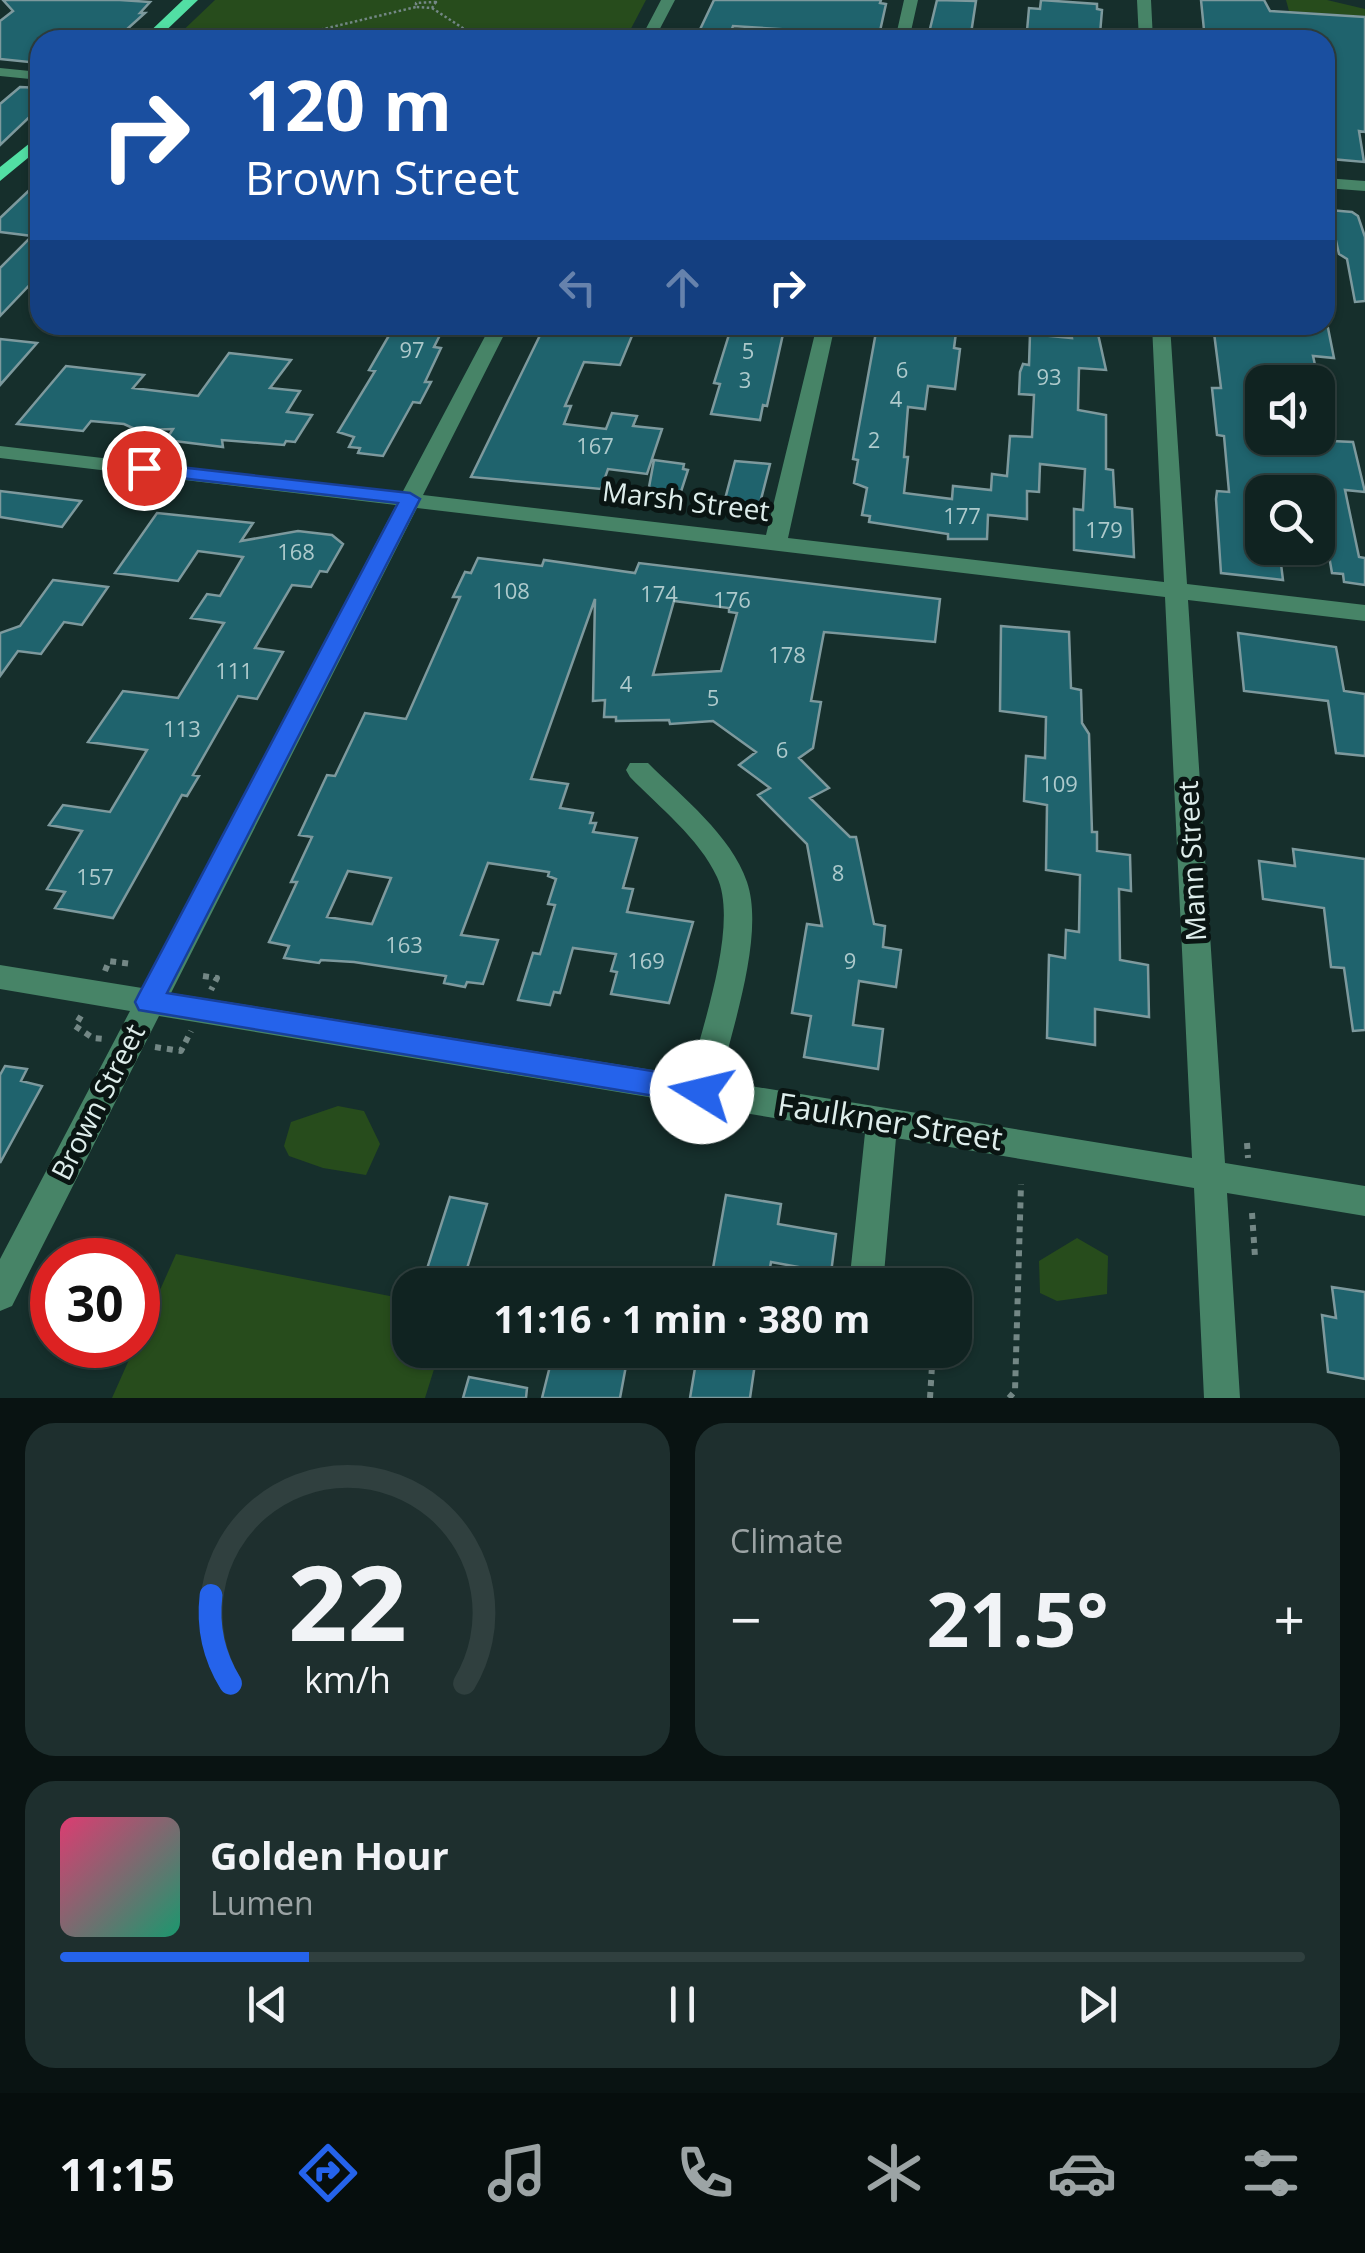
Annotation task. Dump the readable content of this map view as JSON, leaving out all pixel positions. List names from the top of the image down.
{
  "streets": {
    "street": [
      "Marsh Street",
      "Mann Street",
      "Brown Street",
      "Faulkner Street"
    ]
  },
  "crossings": [
    ["Marsh Street", "Mann Street"],
    ["Marsh Street", "Brown Street"],
    ["Mann Street", "Faulkner Street"],
    ["Brown Street", "Faulkner Street"]
  ],
  "house_numbers": [
    "97",
    "5",
    "6",
    "93",
    "3",
    "4",
    "2",
    "167",
    "177",
    "179",
    "168",
    "108",
    "174",
    "176",
    "178",
    "111",
    "4",
    "5",
    "113",
    "6",
    "109",
    "8",
    "157",
    "163",
    "169",
    "9"
  ],
  "page": {
    "turn": ["120 m", "Brown Street"],
    "limit": "30",
    "trip": "11:16 · 1 min · 380 m",
    "tile": "Climate",
    "heat": ["−", "21.5°", "+"],
    "song": ["Golden Hour", "Lumen"],
    "tabs": "11:15",
    "gauge": ["22", "km/h"]
  }
}
